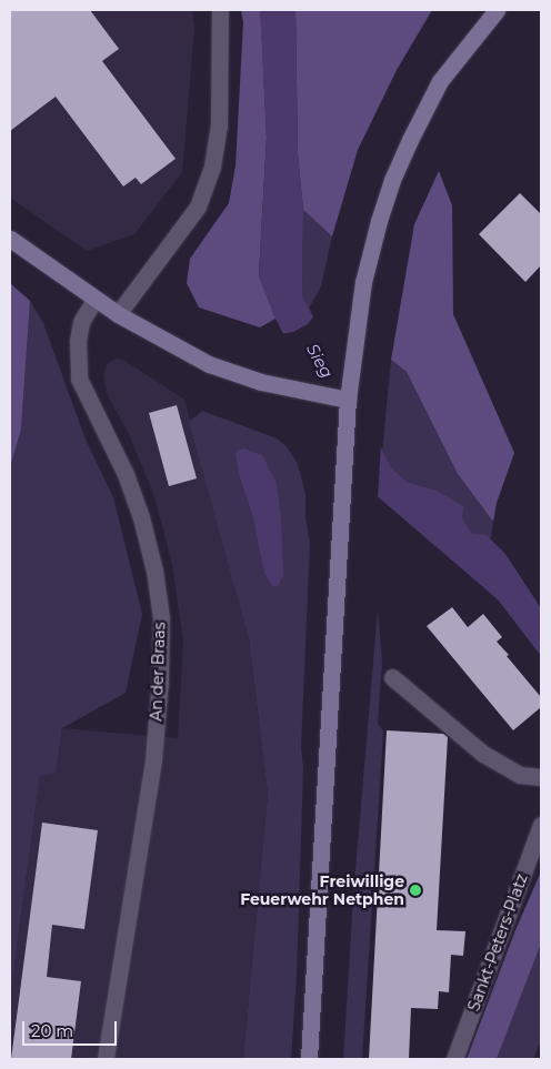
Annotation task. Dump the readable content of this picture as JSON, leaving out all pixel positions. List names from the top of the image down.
{
  "streets": {
    "street": ["An der Braas", "Sankt-Peters-Platz"]
  },
  "water": ["Sieg"],
  "places": ["Freiwillige Feuerwehr Netphen"],
  "scale_bar": "20 m"
}
